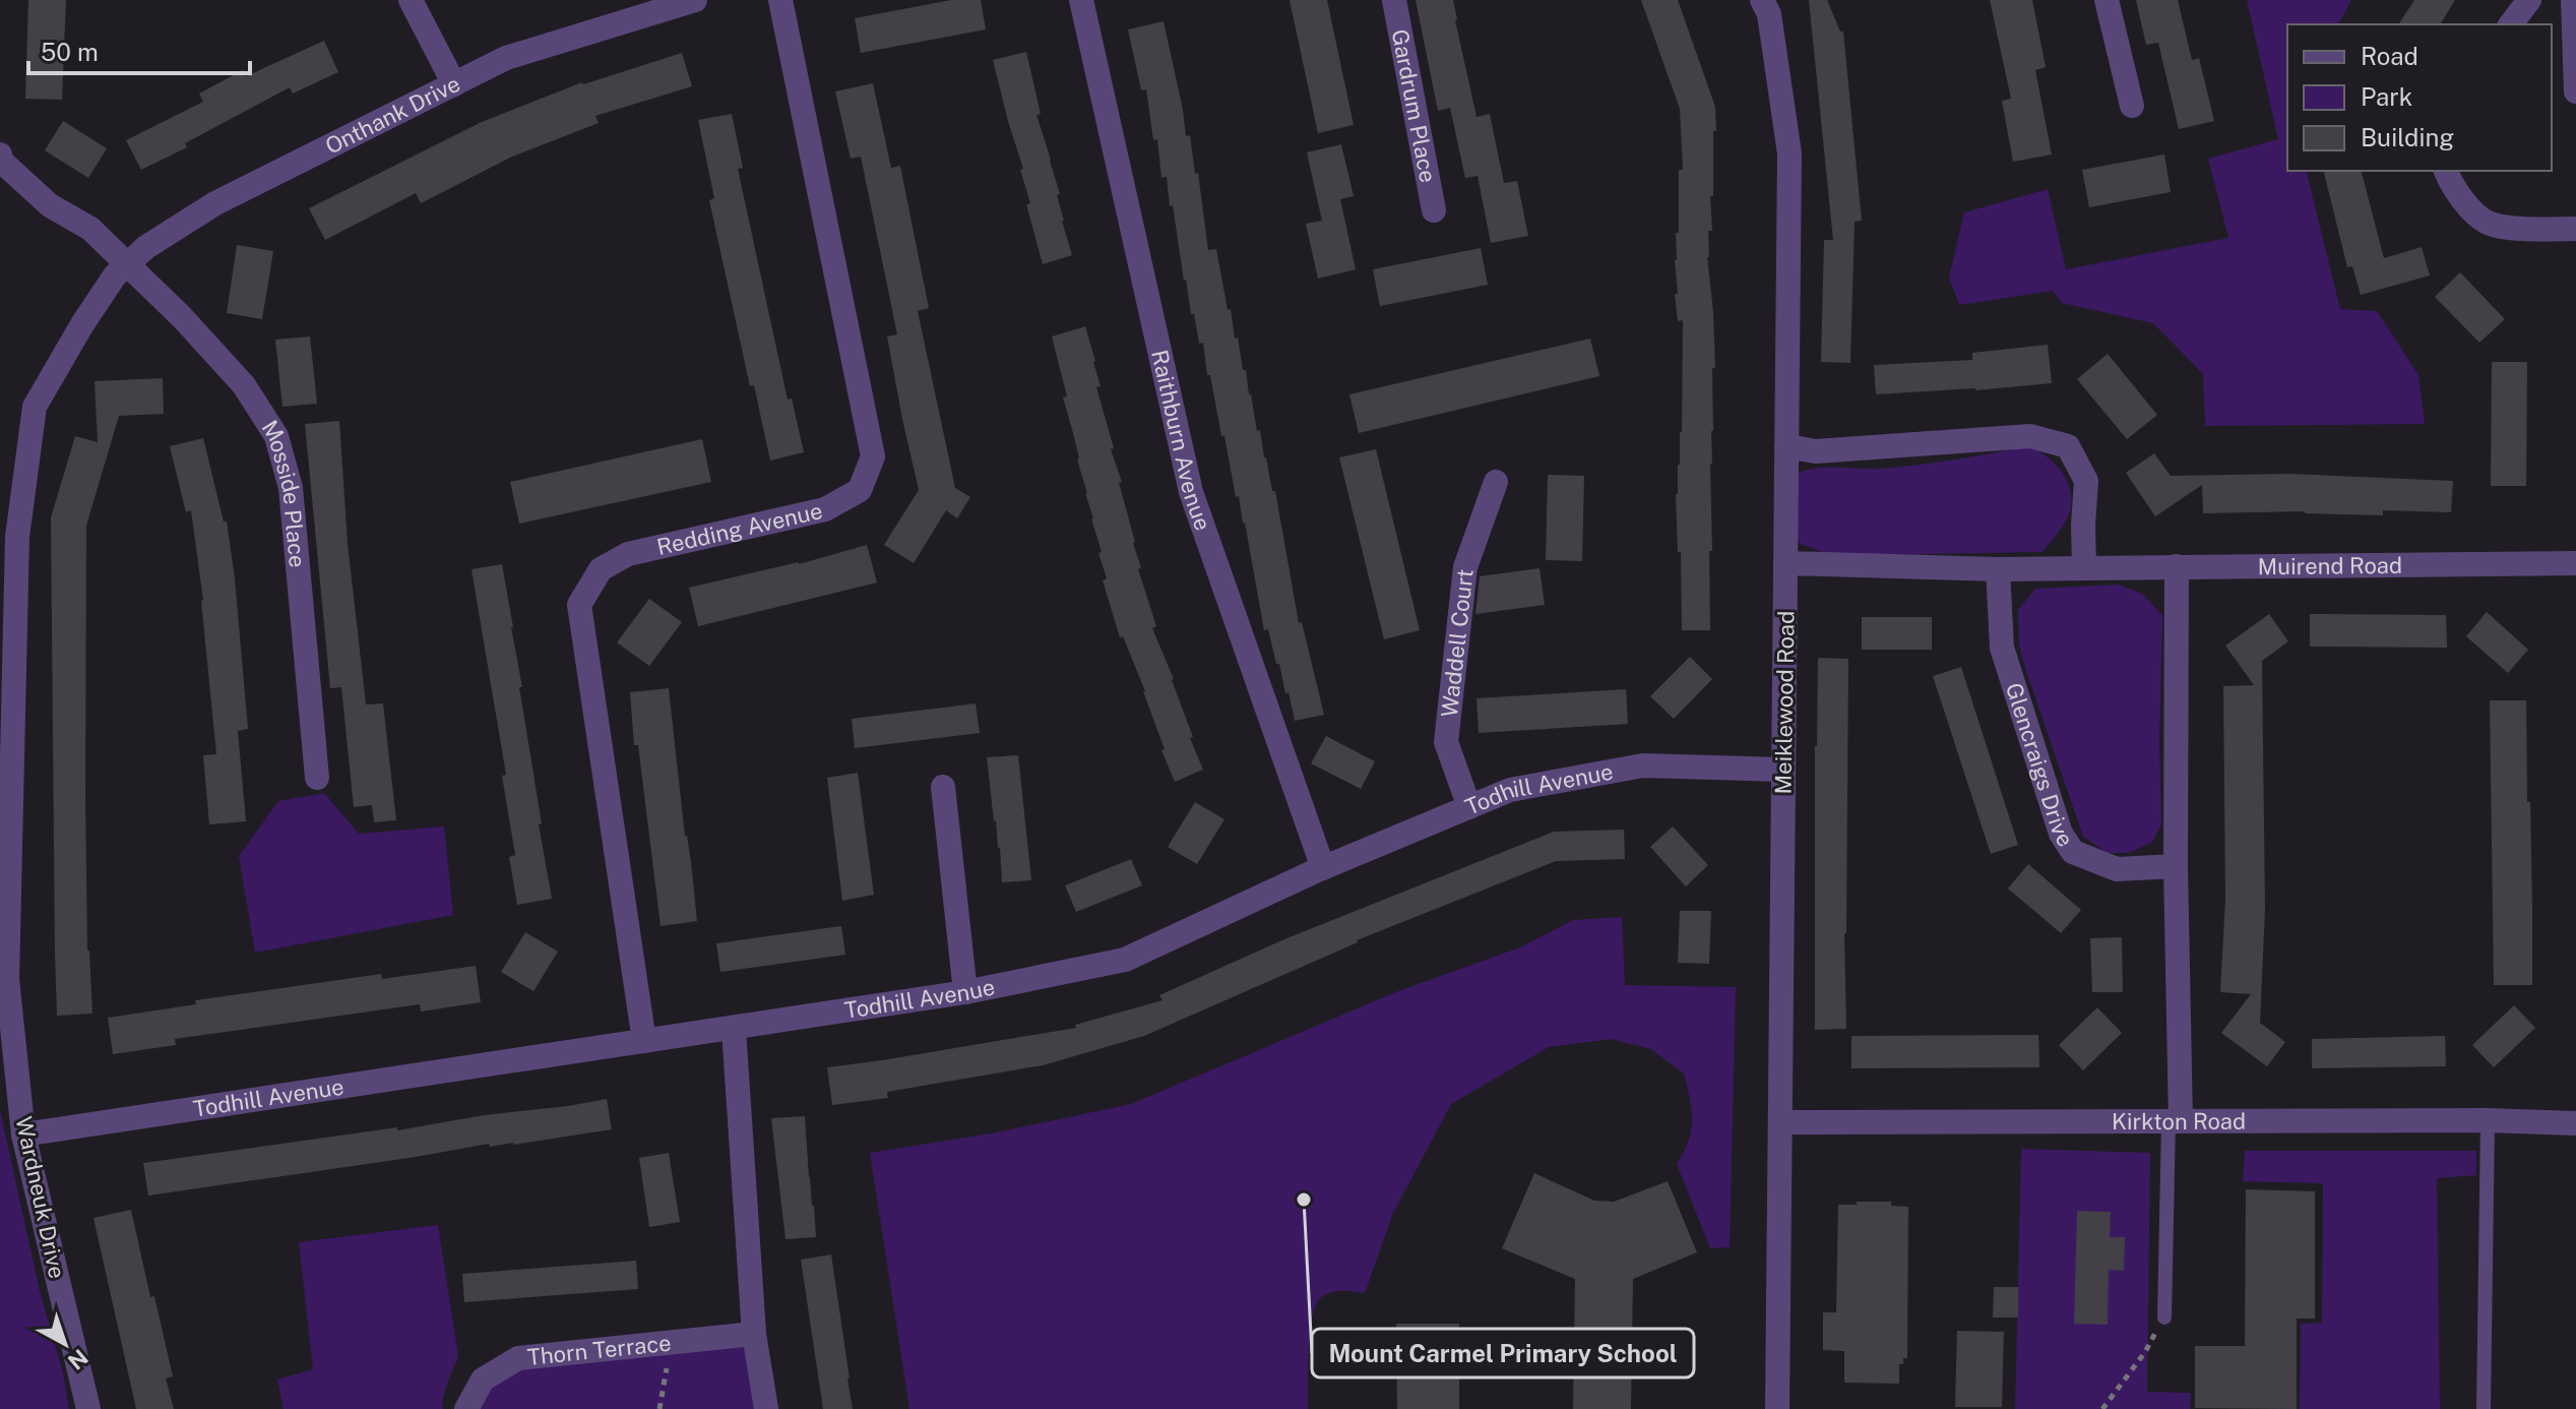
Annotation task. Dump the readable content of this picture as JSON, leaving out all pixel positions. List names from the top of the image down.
{
  "streets": {
    "street": [
      "Gardrum Place",
      "Onthank Drive",
      "Raithburn Avenue",
      "Mosside Place",
      "Redding Avenue",
      "Muirend Road",
      "Waddell Court",
      "Meiklewood Road",
      "Glencraigs Drive",
      "Todhill Avenue",
      "Kirkton Road",
      "Wardneuk Drive",
      "Thorn Terrace"
    ]
  },
  "crossings": [
    ["Onthank Drive", "Mosside Place"],
    ["Onthank Drive", "Wardneuk Drive"],
    ["Raithburn Avenue", "Todhill Avenue"],
    ["Mosside Place", "Wardneuk Drive"],
    ["Redding Avenue", "Todhill Avenue"],
    ["Muirend Road", "Meiklewood Road"],
    ["Muirend Road", "Glencraigs Drive"],
    ["Waddell Court", "Todhill Avenue"],
    ["Meiklewood Road", "Todhill Avenue"],
    ["Meiklewood Road", "Kirkton Road"],
    ["Todhill Avenue", "Wardneuk Drive"]
  ],
  "places": ["Mount Carmel Primary School"],
  "legend": ["Road", "Park", "Building"],
  "scale_bar": "50 m",
  "north": "bottom right"
}
